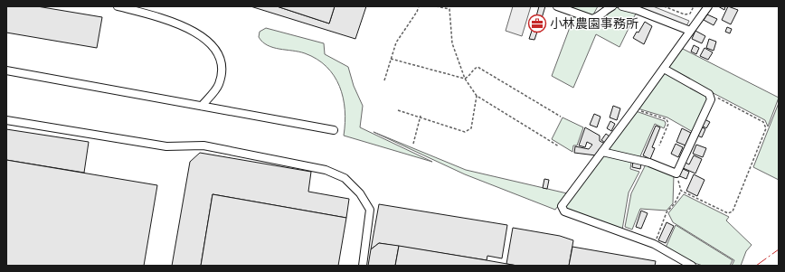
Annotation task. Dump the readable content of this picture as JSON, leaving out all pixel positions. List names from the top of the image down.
{
  "places": {
    "office": ["小林農園事務所"]
  }
}
